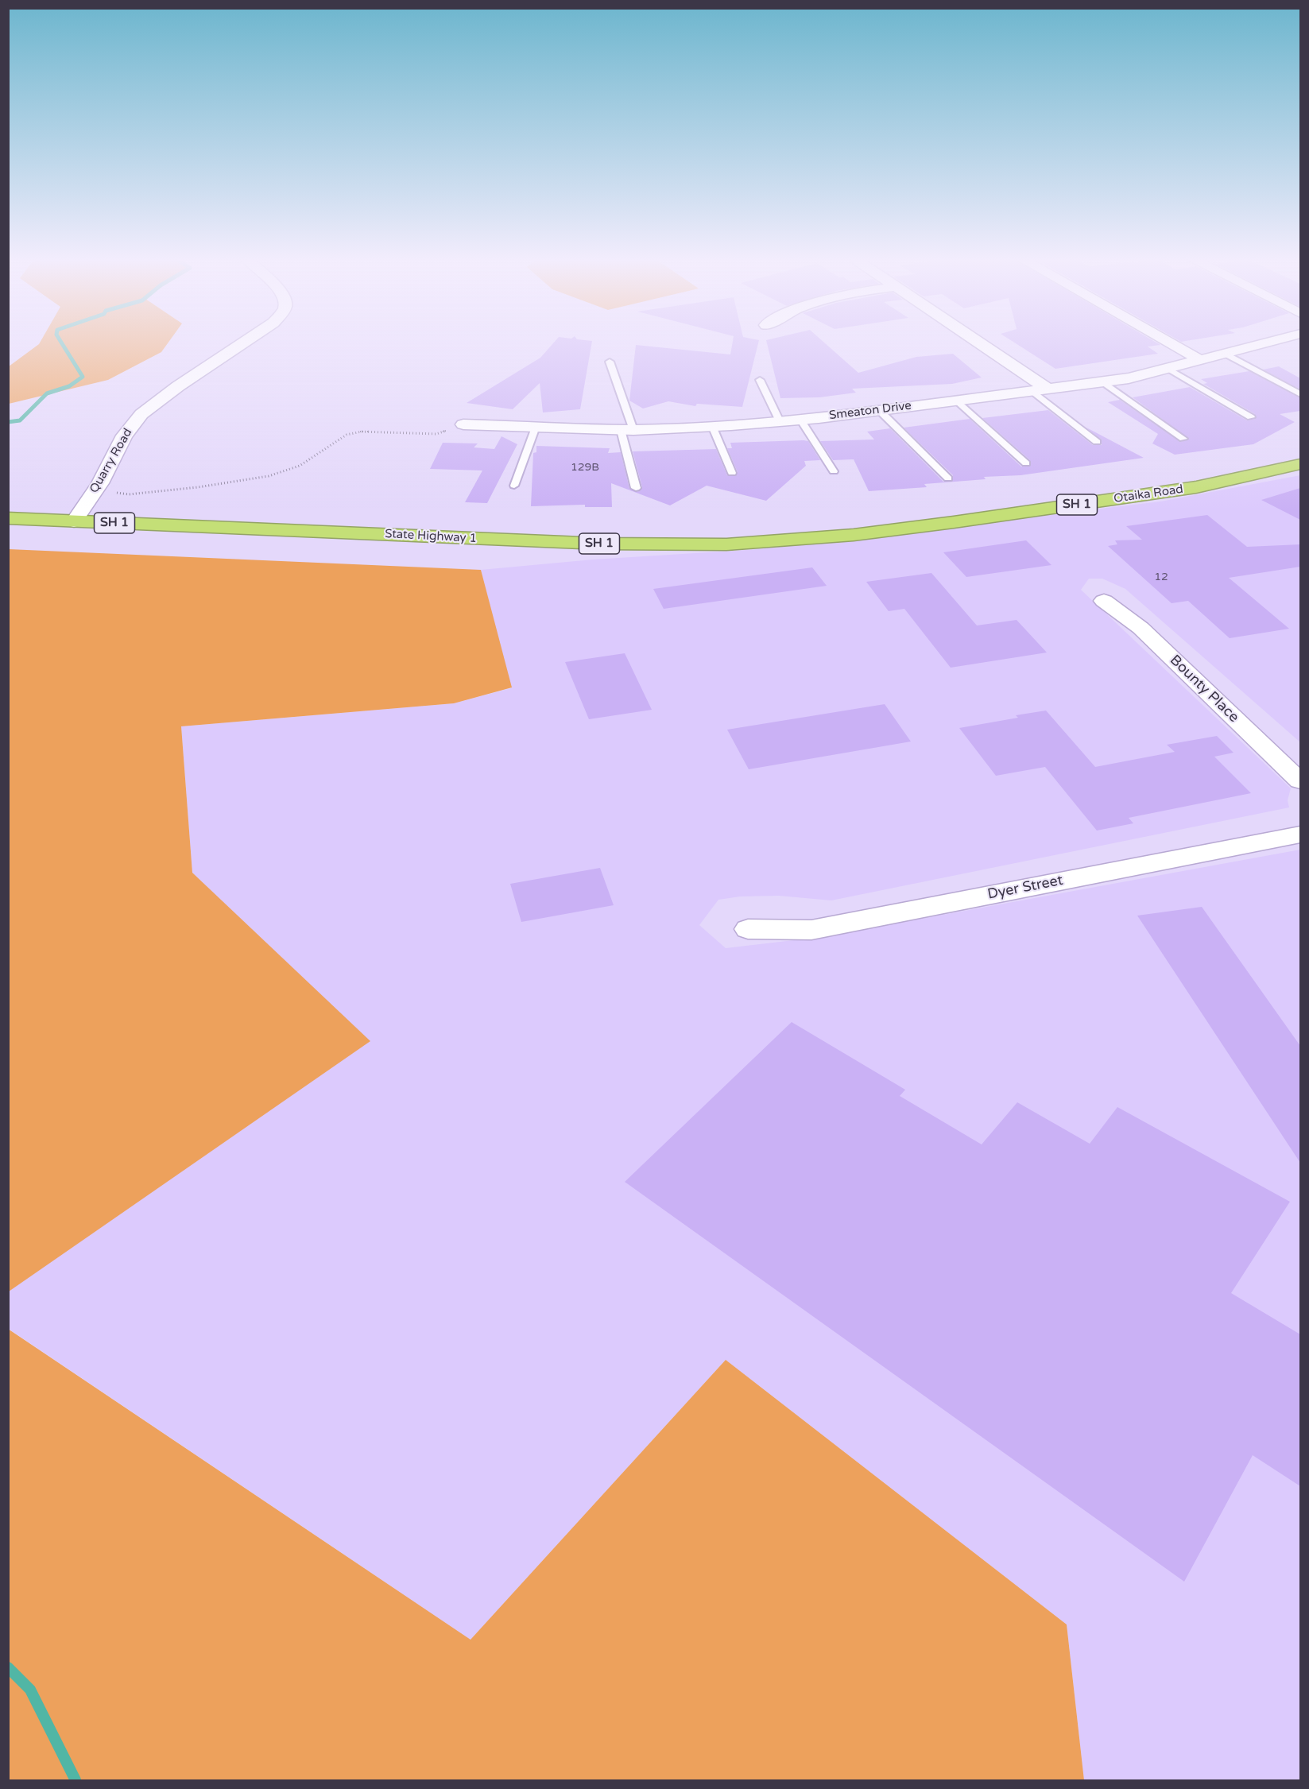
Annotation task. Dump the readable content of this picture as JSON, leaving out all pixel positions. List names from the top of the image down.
{
  "streets": {
    "highway": ["Otaika Road", "SH 1", "State Highway 1"],
    "street": [
      "Smeaton Drive",
      "Quarry Road",
      "Bounty Place",
      "Dyer Street"
    ]
  },
  "crossings": [
    ["Quarry Road", "State Highway 1"],
    ["Otaika Road", "State Highway 1"]
  ],
  "house_numbers": ["129B", "12"]
}
